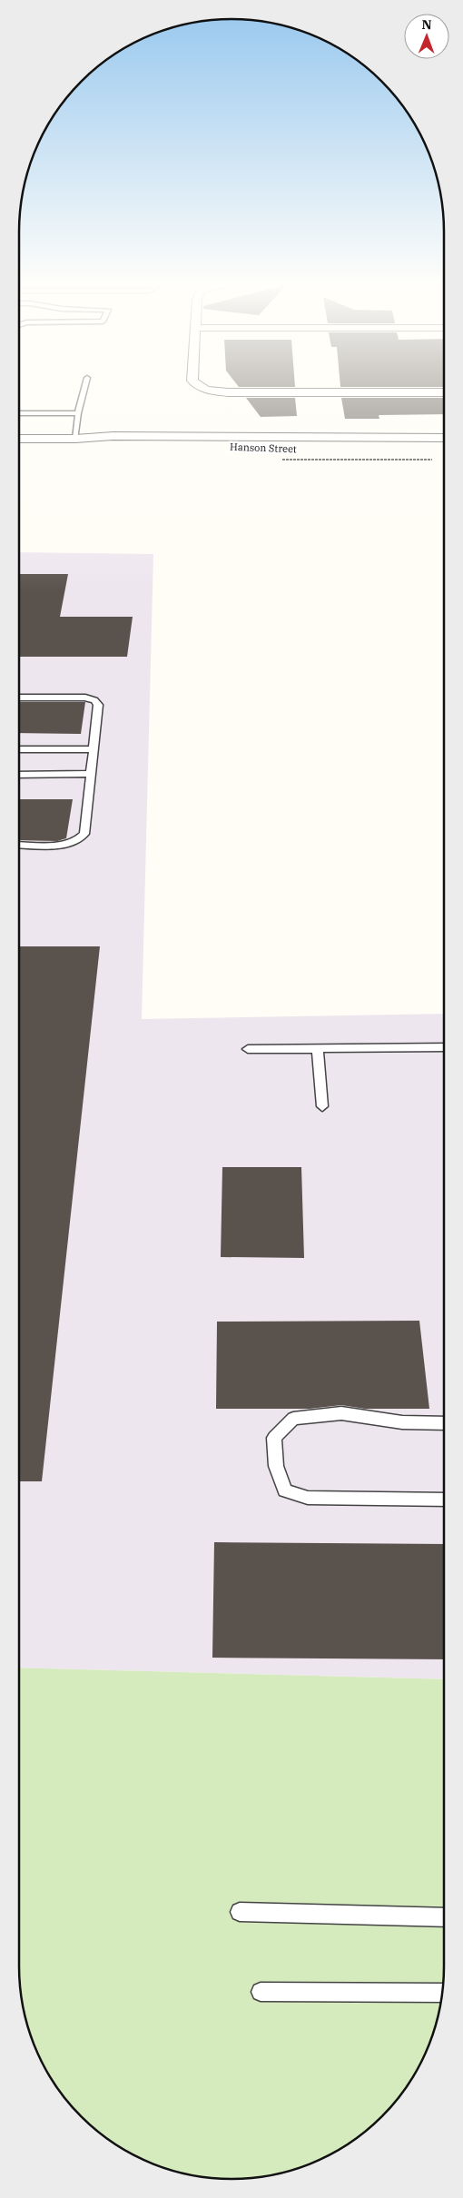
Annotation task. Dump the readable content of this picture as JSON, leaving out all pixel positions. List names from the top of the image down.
{
  "streets": {
    "street": ["Hanson Street"]
  },
  "north": "top"
}
